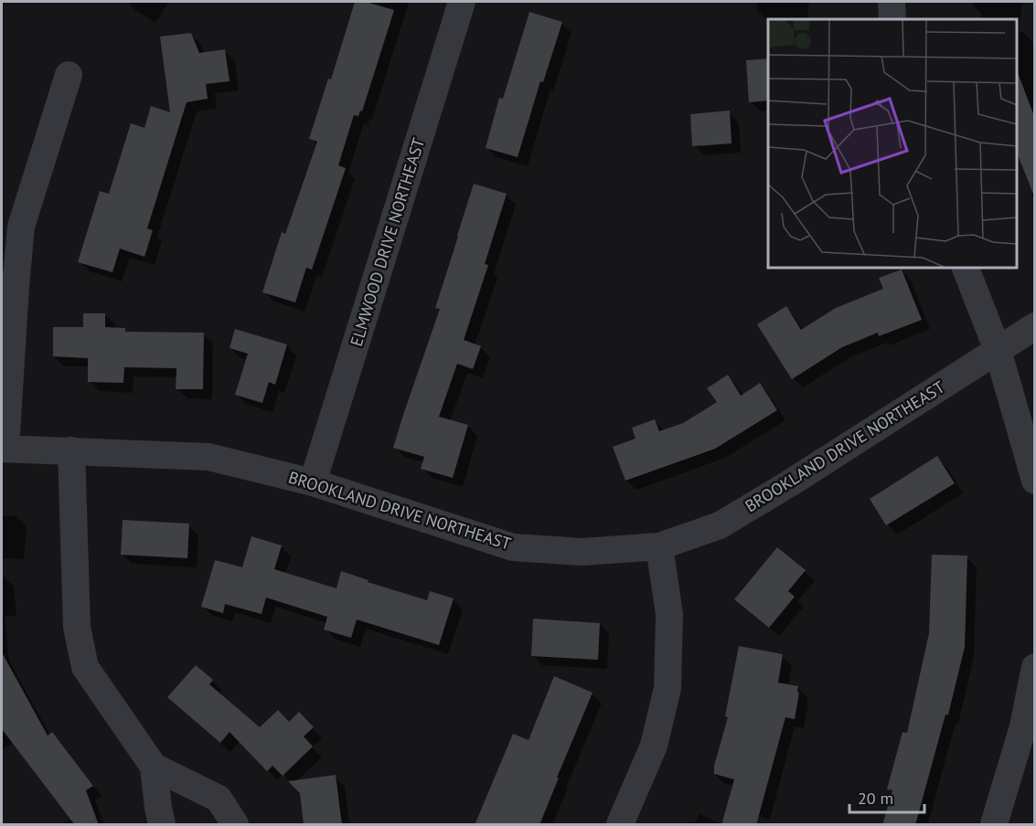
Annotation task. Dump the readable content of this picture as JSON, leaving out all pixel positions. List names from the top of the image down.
{
  "streets": {
    "street": ["ELMWOOD DRIVE NORTHEAST", "BROOKLAND DRIVE NORTHEAST"]
  },
  "crossings": [
    ["ELMWOOD DRIVE NORTHEAST", "BROOKLAND DRIVE NORTHEAST"]
  ],
  "scale_bar": "20 m"
}
